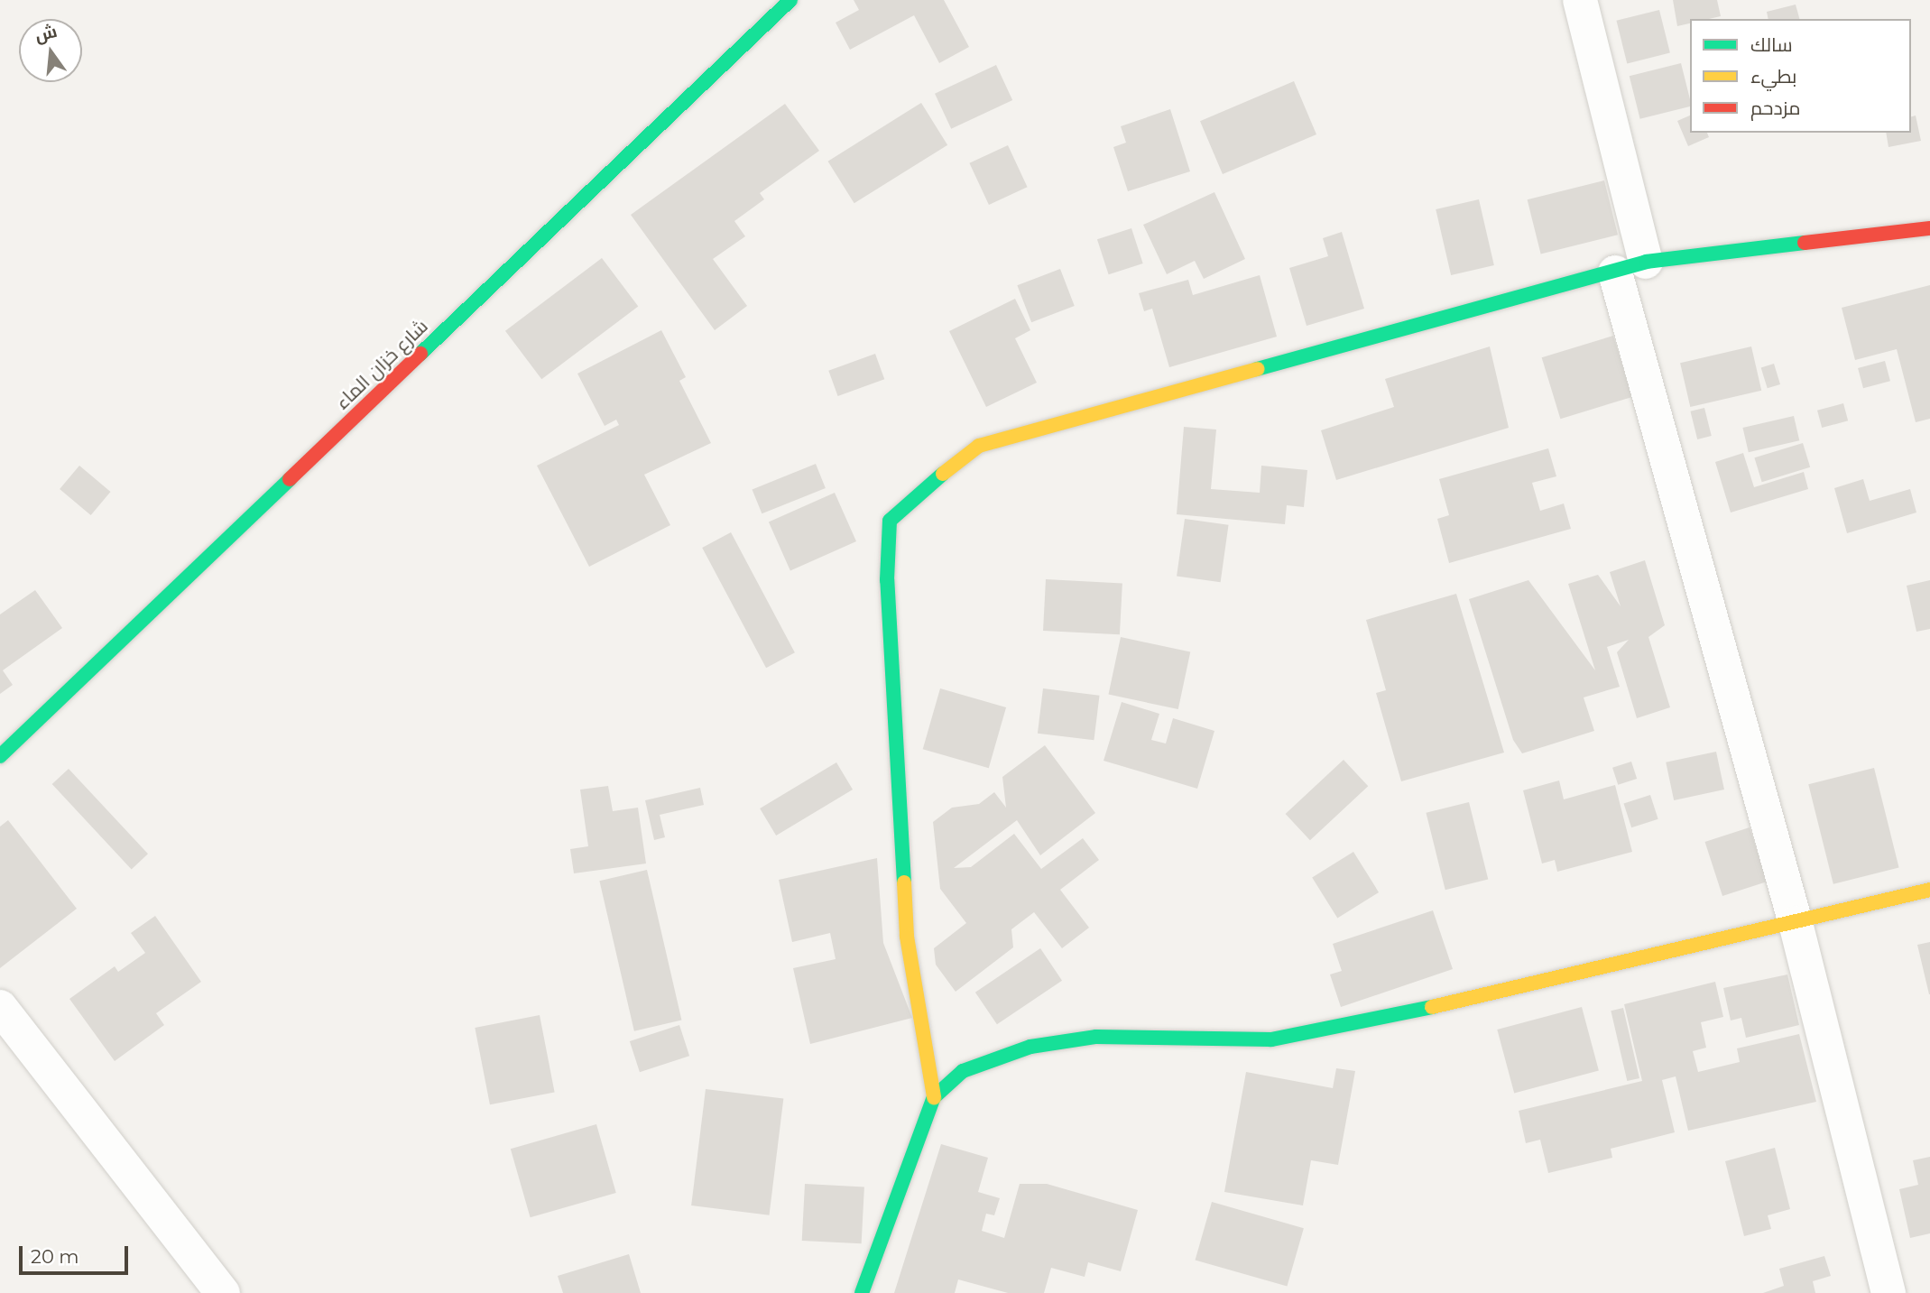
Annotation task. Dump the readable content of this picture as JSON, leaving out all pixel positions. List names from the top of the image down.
{
  "streets": {
    "street": ["شارع خزان الماء"]
  },
  "legend": ["سالك", "بطيء", "مزدحم"],
  "scale_bar": "20 m",
  "north": "top"
}
